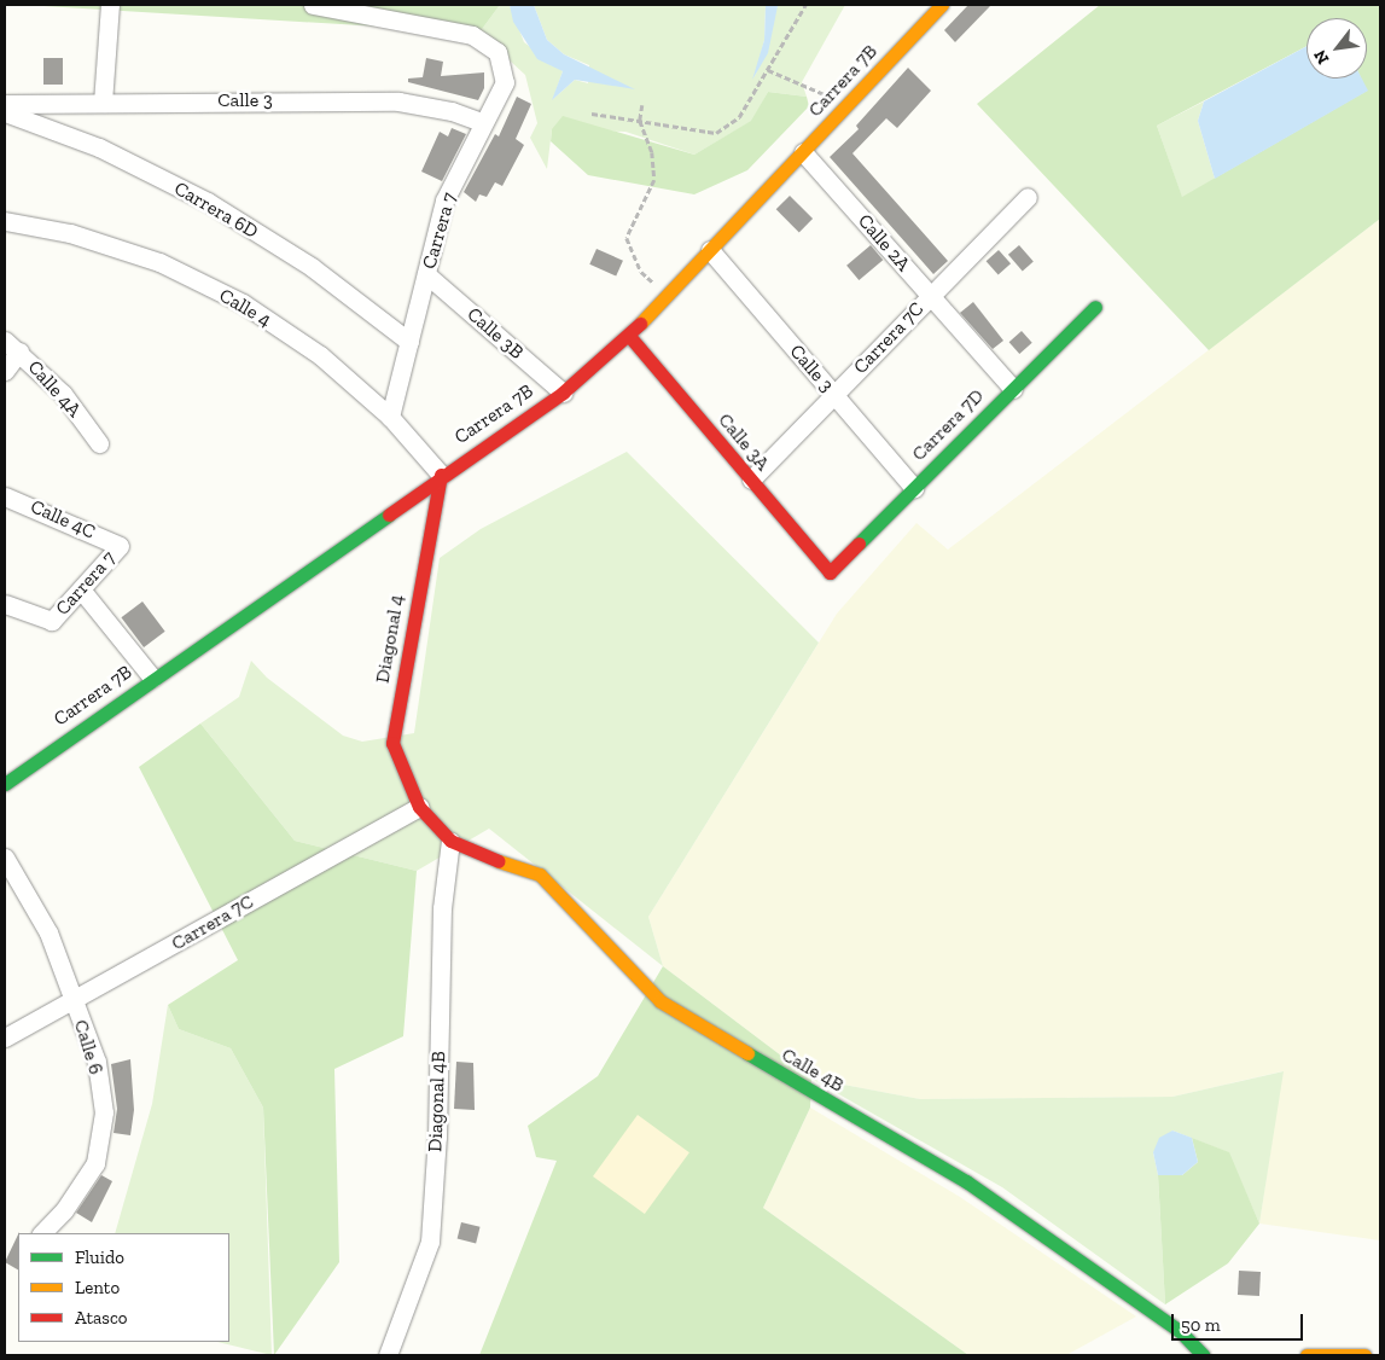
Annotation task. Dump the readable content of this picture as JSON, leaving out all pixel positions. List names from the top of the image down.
{
  "streets": {
    "street": [
      "Carrera 7B",
      "Calle 3",
      "Carrera 6D",
      "Carrera 7",
      "Calle 2A",
      "Calle 4",
      "Calle 3B",
      "Carrera 7C",
      "Calle 4A",
      "Carrera 7D",
      "Calle 3A",
      "Calle 4C",
      "Diagonal 4",
      "Calle 6",
      "Calle 4B",
      "Diagonal 4B"
    ]
  },
  "crossings": [
    ["Carrera 7B", "Calle 3"],
    ["Carrera 7B", "Calle 2A"],
    ["Carrera 7B", "Calle 4"],
    ["Carrera 7B", "Calle 3B"],
    ["Carrera 7B", "Calle 3A"],
    ["Carrera 7B", "Diagonal 4"],
    ["Calle 3", "Carrera 7"],
    ["Calle 3", "Carrera 7C"],
    ["Calle 3", "Carrera 7D"],
    ["Carrera 6D", "Carrera 7"],
    ["Carrera 7", "Calle 4"],
    ["Carrera 7", "Calle 3B"],
    ["Carrera 7", "Calle 4C"],
    ["Calle 2A", "Carrera 7C"],
    ["Calle 2A", "Carrera 7D"],
    ["Calle 4", "Diagonal 4"],
    ["Carrera 7C", "Calle 3A"],
    ["Carrera 7C", "Diagonal 4"],
    ["Carrera 7C", "Calle 6"],
    ["Carrera 7C", "Calle 4B"],
    ["Carrera 7D", "Calle 3A"],
    ["Diagonal 4", "Calle 4B"],
    ["Calle 4B", "Diagonal 4B"]
  ],
  "legend": ["Fluido", "Lento", "Atasco"],
  "scale_bar": "50 m",
  "north": "bottom left"
}
